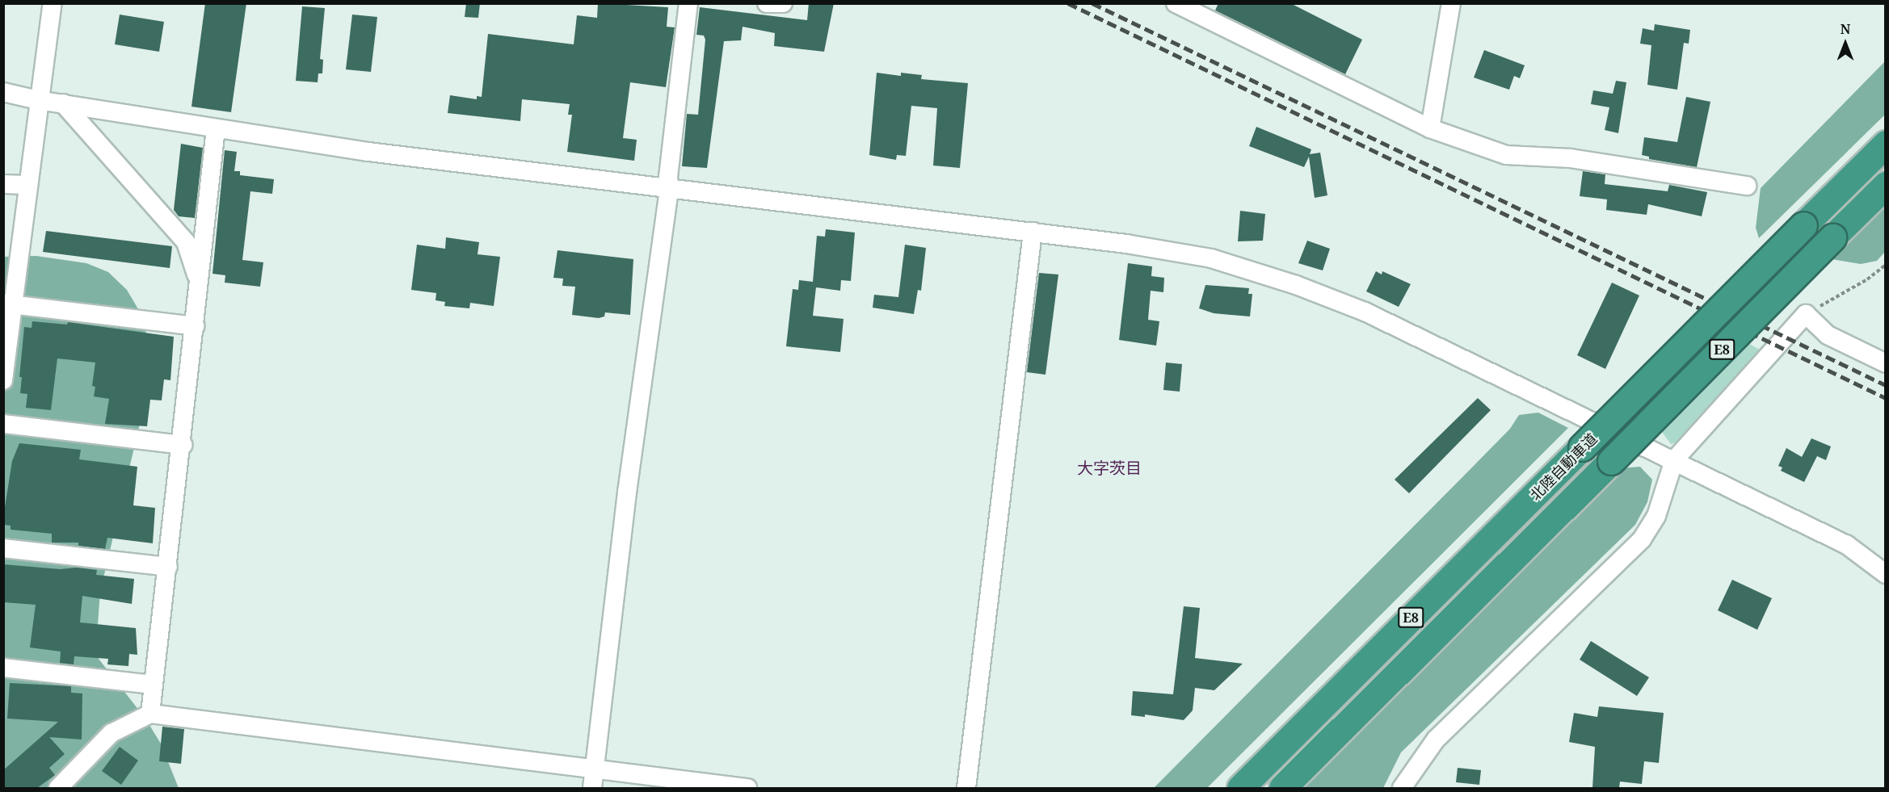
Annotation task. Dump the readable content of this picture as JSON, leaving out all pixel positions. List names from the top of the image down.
{
  "streets": {
    "highway": ["E8", "北陸自動車道"]
  },
  "districts": ["大字茨目"],
  "north": "top"
}
